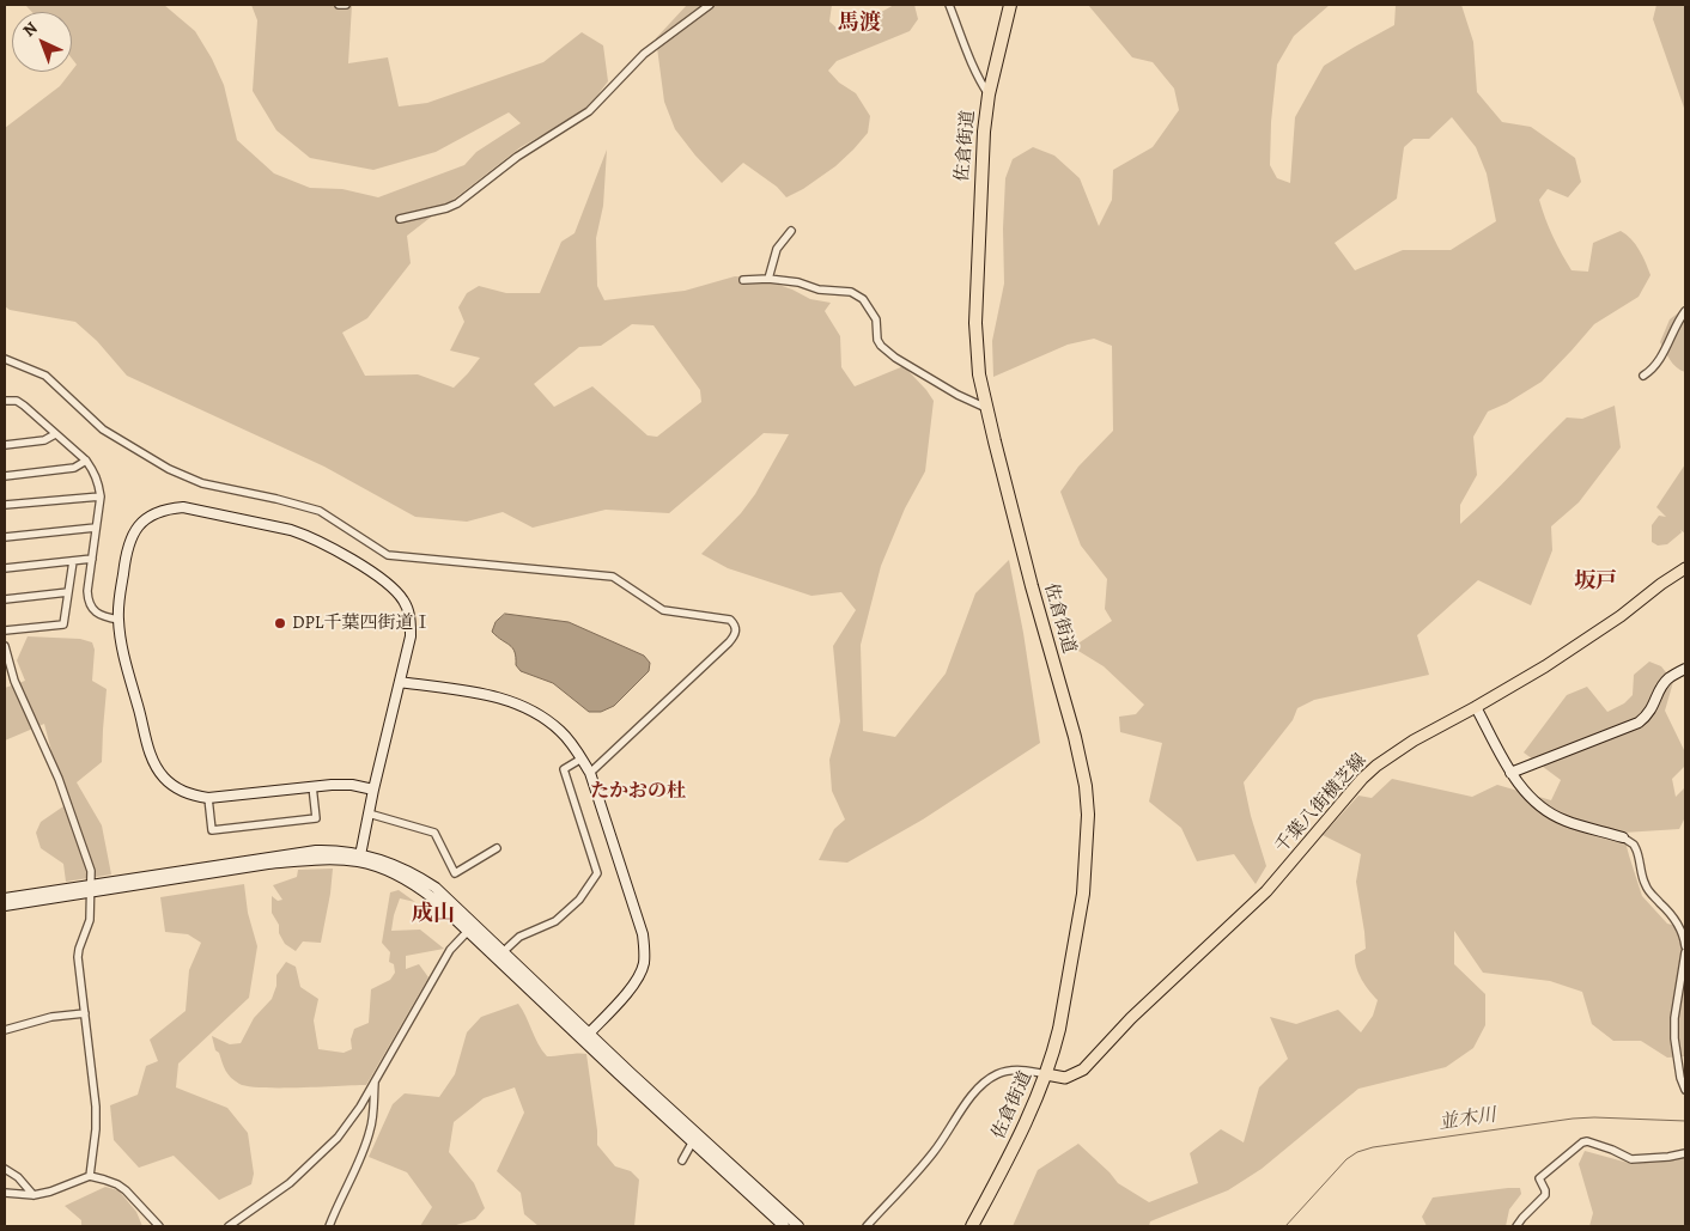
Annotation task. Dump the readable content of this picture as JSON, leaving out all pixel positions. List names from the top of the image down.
{
  "streets": {
    "highway": ["佐倉街道"],
    "main road": ["千葉八街横芝線"]
  },
  "crossings": [
    ["佐倉街道", "千葉八街横芝線"]
  ],
  "districts": [
    "馬渡",
    "坂戸",
    "たかおの杜",
    "成山"
  ],
  "water": ["並木川"],
  "places": ["DPL千葉四街道Ⅰ"],
  "north": "top left"
}
